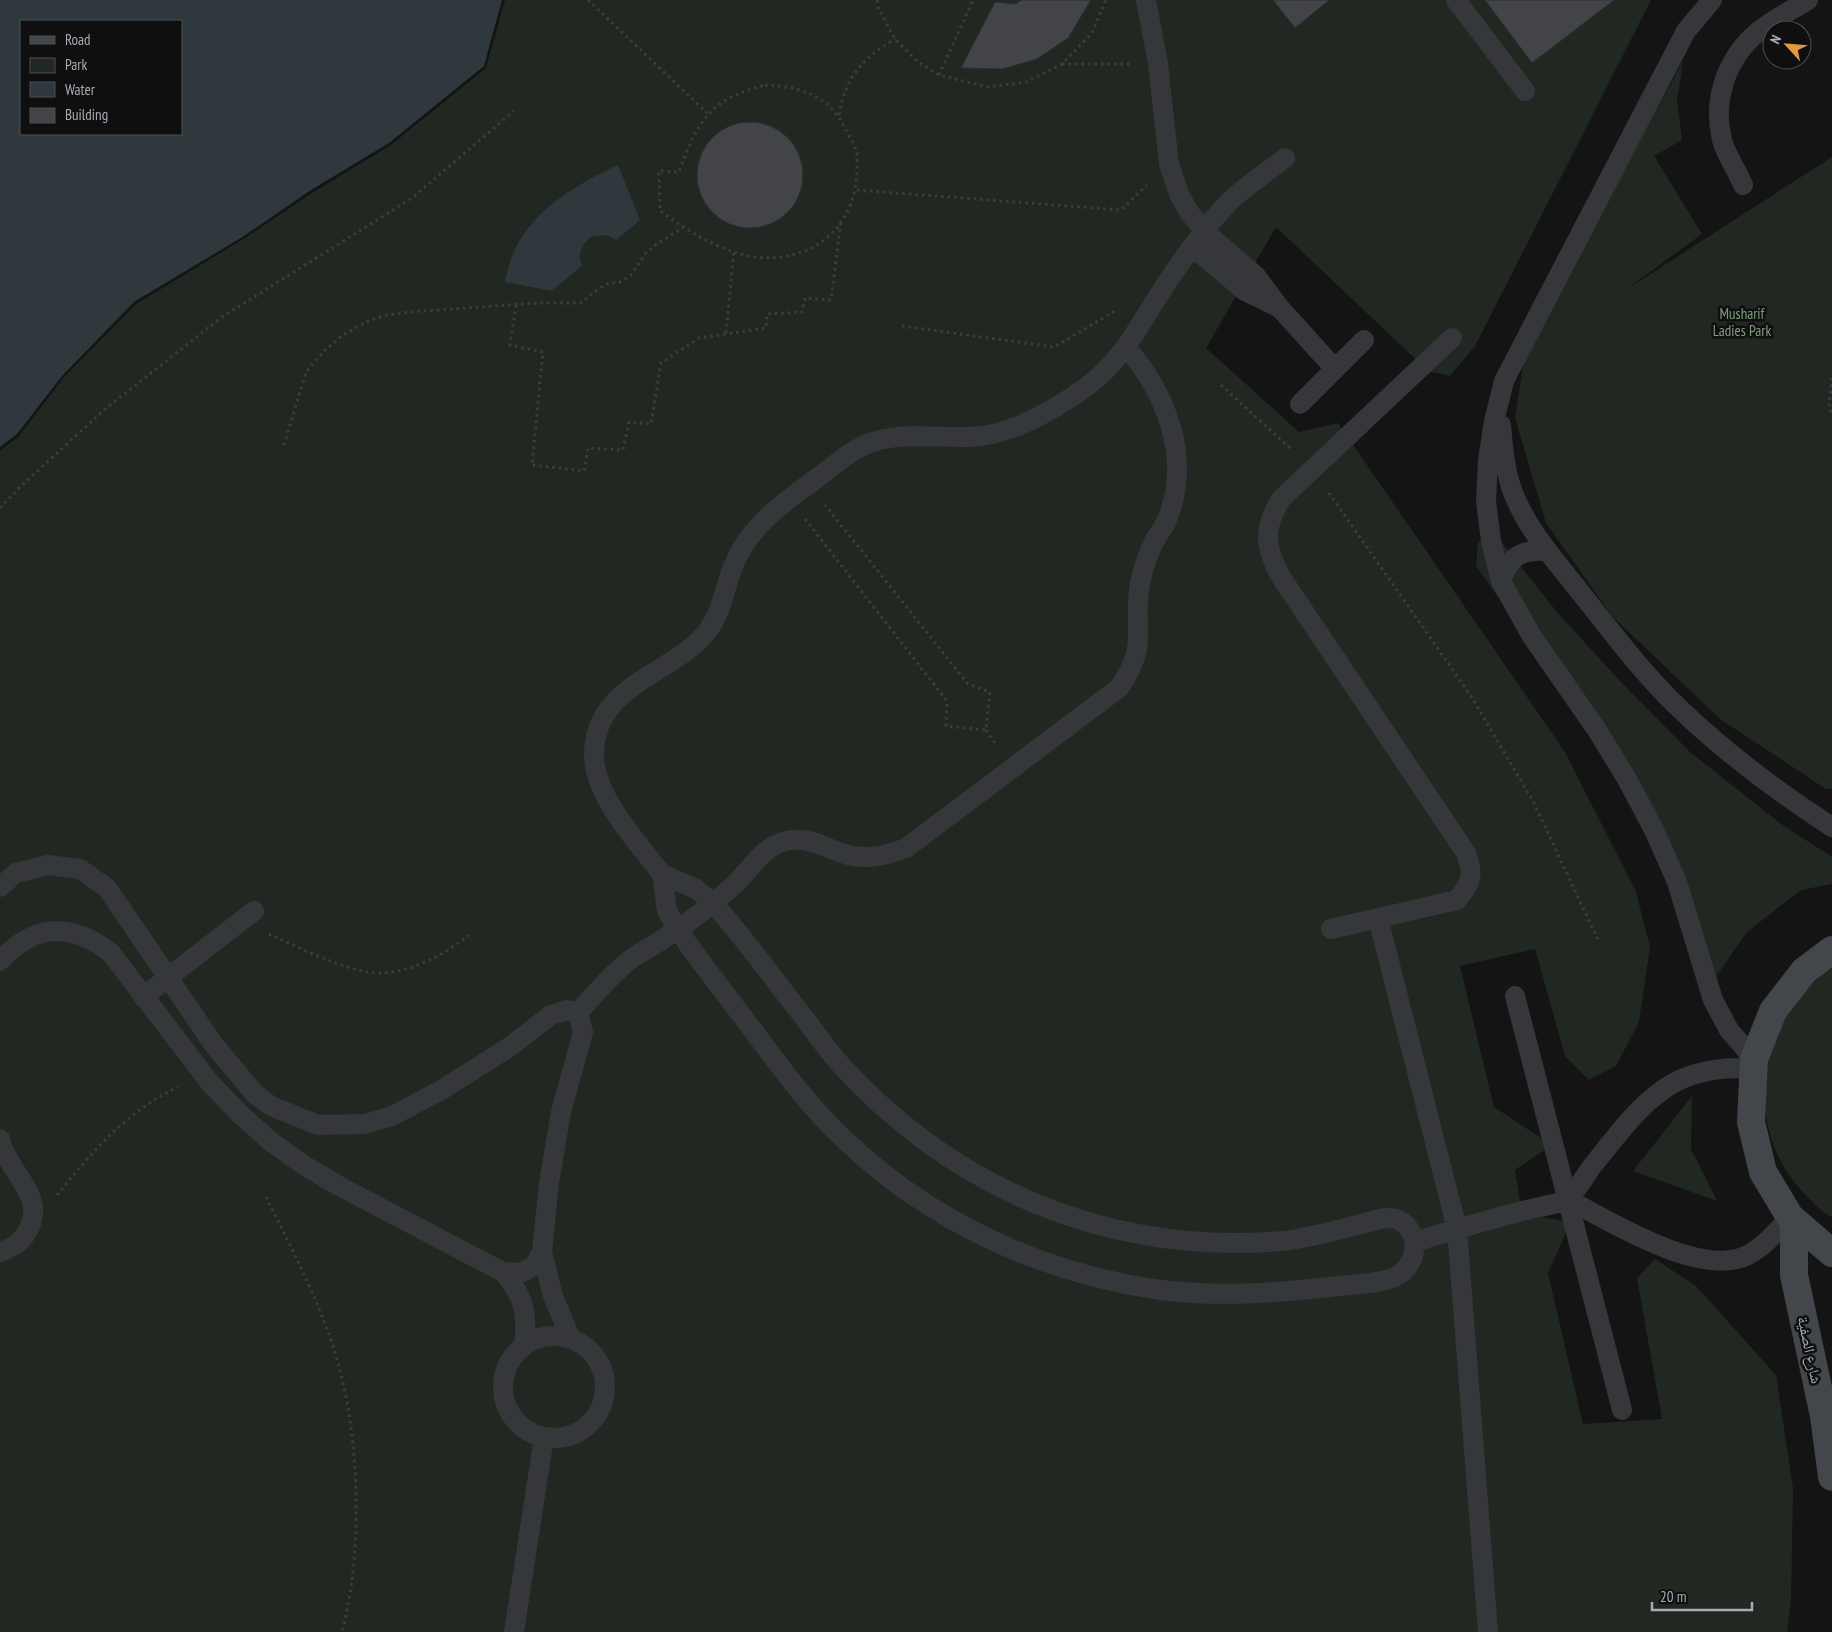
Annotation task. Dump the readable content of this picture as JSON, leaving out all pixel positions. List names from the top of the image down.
{
  "streets": {
    "main road": ["شارع الصفية"]
  },
  "parks": ["Musharif Ladies Park"],
  "legend": [
    "Road",
    "Park",
    "Water",
    "Building"
  ],
  "scale_bar": "20 m",
  "north": "top left"
}
